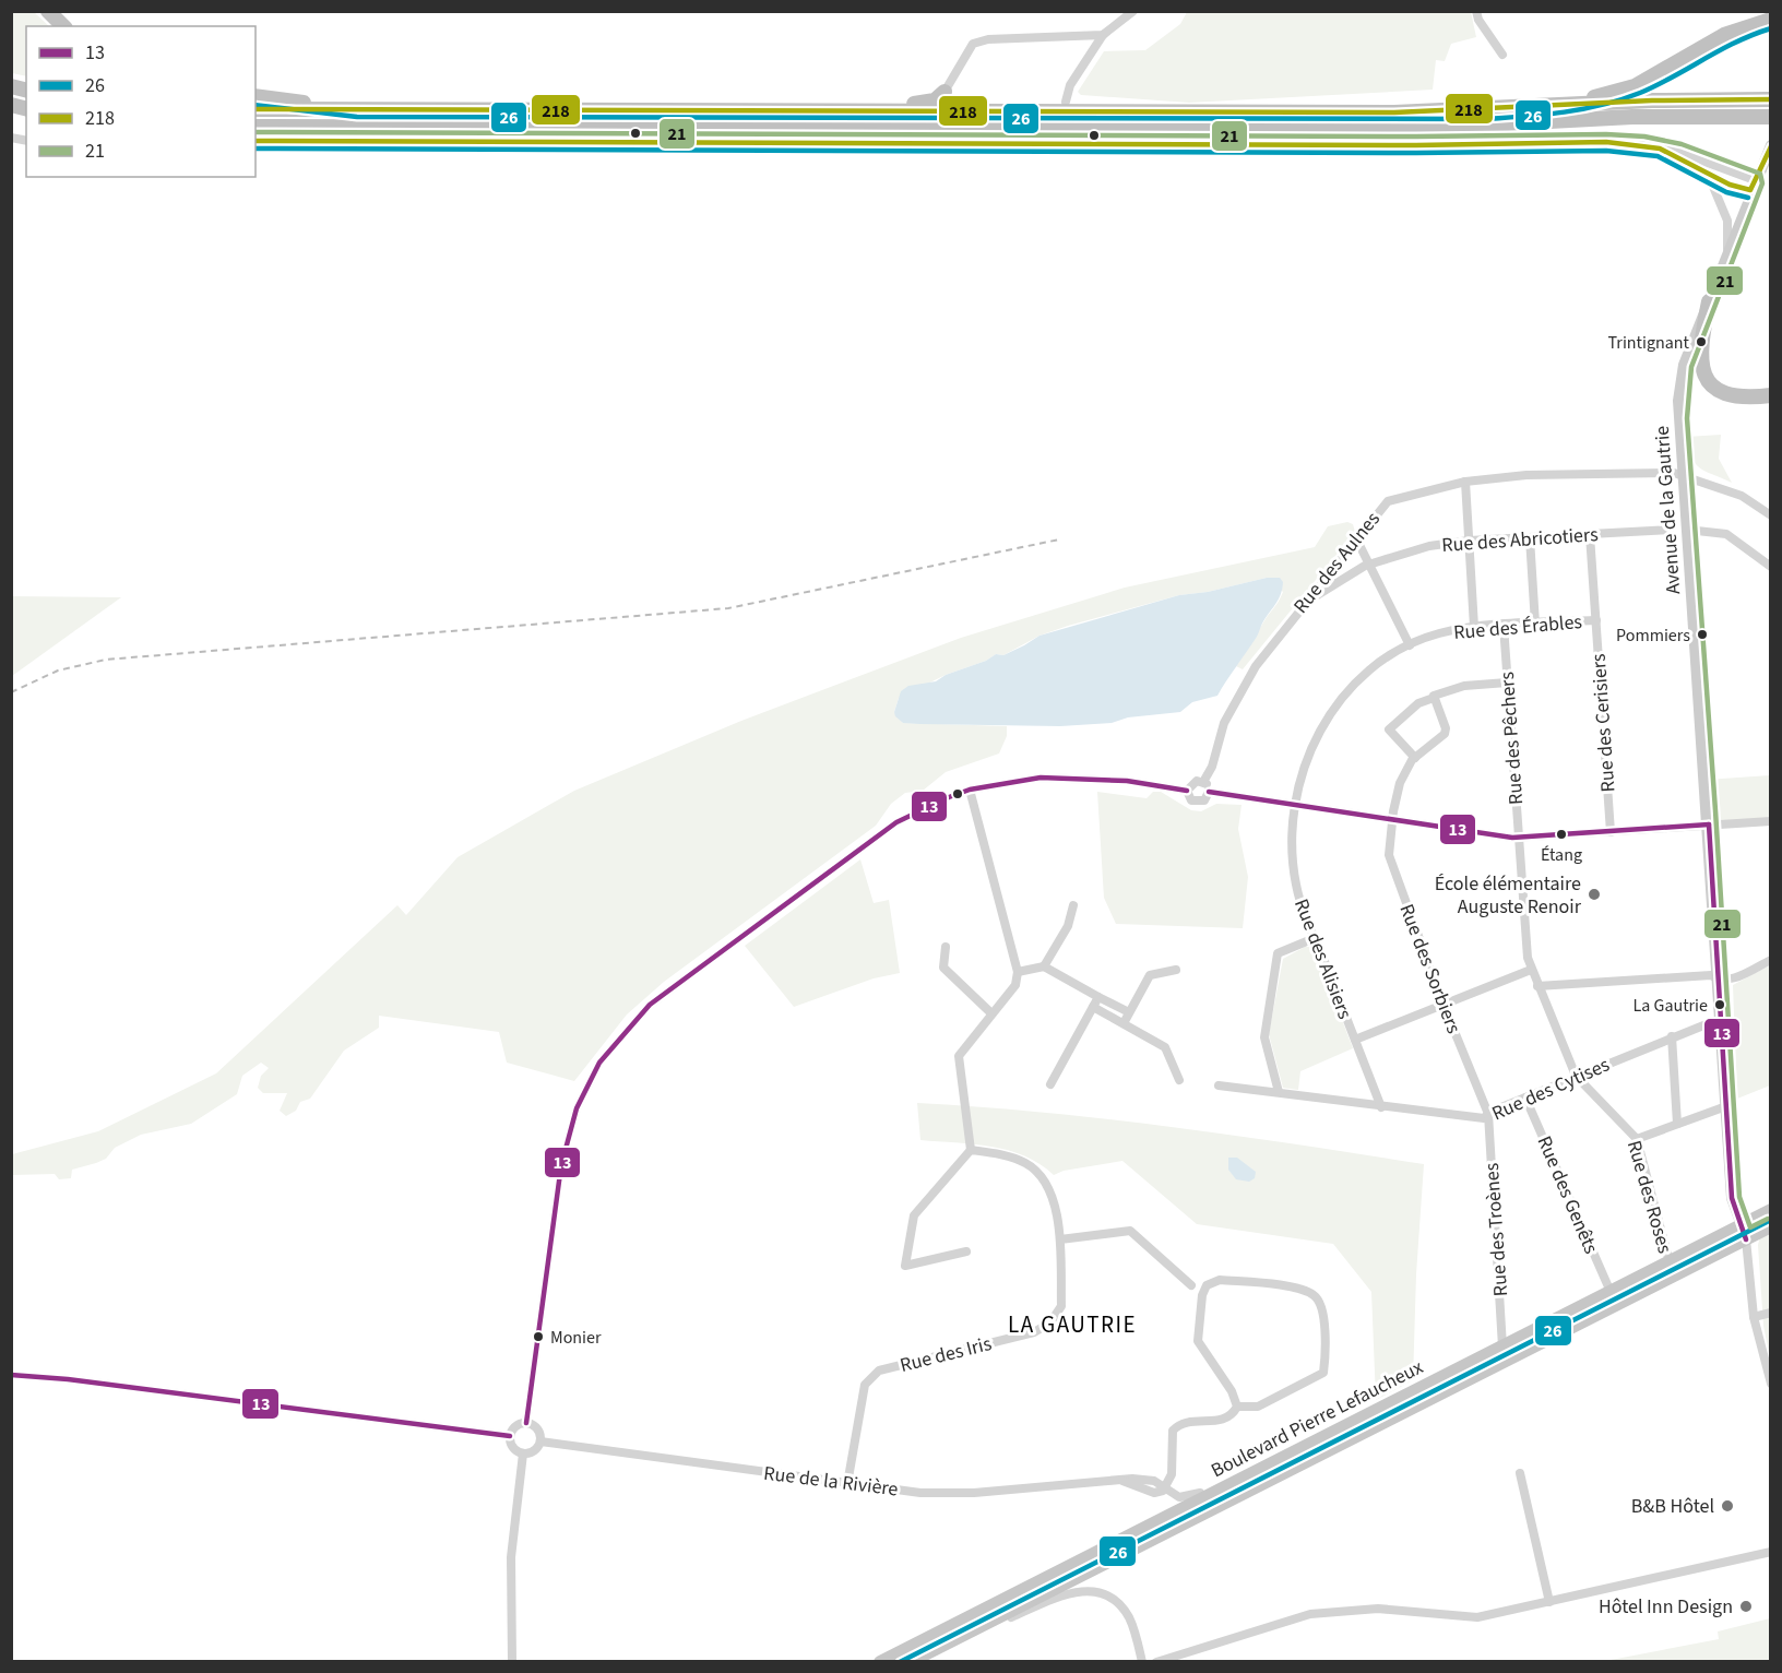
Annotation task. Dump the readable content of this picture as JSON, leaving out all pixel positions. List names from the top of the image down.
{
  "streets": {
    "main road": ["Boulevard Pierre Lefaucheux"],
    "street": [
      "Avenue de la Gautrie",
      "Rue des Abricotiers",
      "Rue des Aulnes",
      "Rue des Érables",
      "Rue des Cerisiers",
      "Rue des Pêchers",
      "Rue des Alisiers",
      "Rue des Sorbiers",
      "Rue des Cytises",
      "Rue des Genêts",
      "Rue des Roses",
      "Rue des Troènes",
      "Rue des Iris",
      "Rue de la Rivière"
    ]
  },
  "crossings": [
    ["Avenue de la Gautrie", "Rue des Aulnes"],
    ["Avenue de la Gautrie", "Rue des Cytises"],
    ["Avenue de la Gautrie", "Boulevard Pierre Lefaucheux"],
    ["Rue des Abricotiers", "Rue des Aulnes"],
    ["Rue des Abricotiers", "Rue des Cerisiers"],
    ["Rue des Érables", "Rue des Cerisiers"],
    ["Rue des Érables", "Rue des Pêchers"],
    ["Rue des Érables", "Rue des Alisiers"],
    ["Rue des Pêchers", "Rue des Cytises"],
    ["Rue des Pêchers", "Rue des Roses"],
    ["Rue des Alisiers", "Rue des Cytises"],
    ["Rue des Sorbiers", "Rue des Cytises"],
    ["Rue des Sorbiers", "Rue des Troènes"],
    ["Rue des Cytises", "Rue des Genêts"],
    ["Rue des Cytises", "Rue des Roses"],
    ["Rue des Cytises", "Rue des Troènes"],
    ["Rue des Genêts", "Boulevard Pierre Lefaucheux"],
    ["Rue des Roses", "Boulevard Pierre Lefaucheux"],
    ["Rue des Troènes", "Boulevard Pierre Lefaucheux"],
    ["Rue des Iris", "Rue de la Rivière"],
    ["Boulevard Pierre Lefaucheux", "Rue de la Rivière"]
  ],
  "districts": ["LA GAUTRIE"],
  "places": [
    "Trintignant",
    "Pommiers",
    "Étang",
    "École élémentaire Auguste Renoir",
    "La Gautrie",
    "Monier",
    "B&B Hôtel",
    "Hôtel Inn Design"
  ],
  "lines": [
    "transit line 26",
    "transit line 218",
    "transit line 21",
    "transit line 13"
  ],
  "legend": [
    "13",
    "26",
    "218",
    "21"
  ]
}
